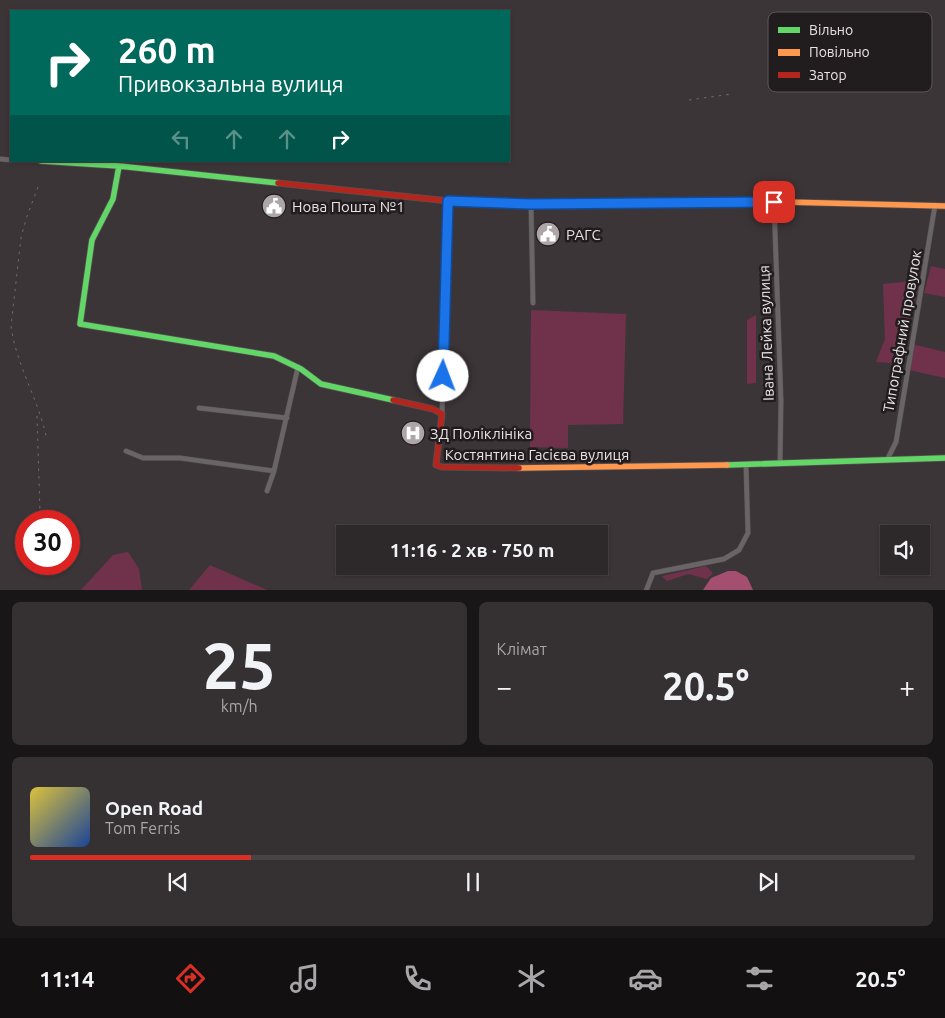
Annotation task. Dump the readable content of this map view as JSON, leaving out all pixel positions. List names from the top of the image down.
{
  "streets": {
    "street": ["Типографний провулок", "Івана Лейка вулиця", "Костянтина Гасієва вулиця"]
  },
  "crossings": [
    ["Типографний провулок", "Костянтина Гасієва вулиця"],
    ["Івана Лейка вулиця", "Костянтина Гасієва вулиця"]
  ],
  "places": {
    "public building": ["Нова Пошта №1", "РАГС"],
    "hospital": ["ЗД Поліклініка"]
  },
  "legend": ["Вільно", "Повільно", "Затор"],
  "page": {
    "turn": ["260 m", "Привокзальна вулиця"],
    "limit": "30",
    "trip": "11:16 · 2 хв · 750 m",
    "tile": [
      ["25", "km/h"],
      "Клімат"
    ],
    "heat": ["−", "20.5°", "+"],
    "song": ["Open Road", "Tom Ferris"],
    "tabs": ["11:14", "20.5°"]
  }
}
